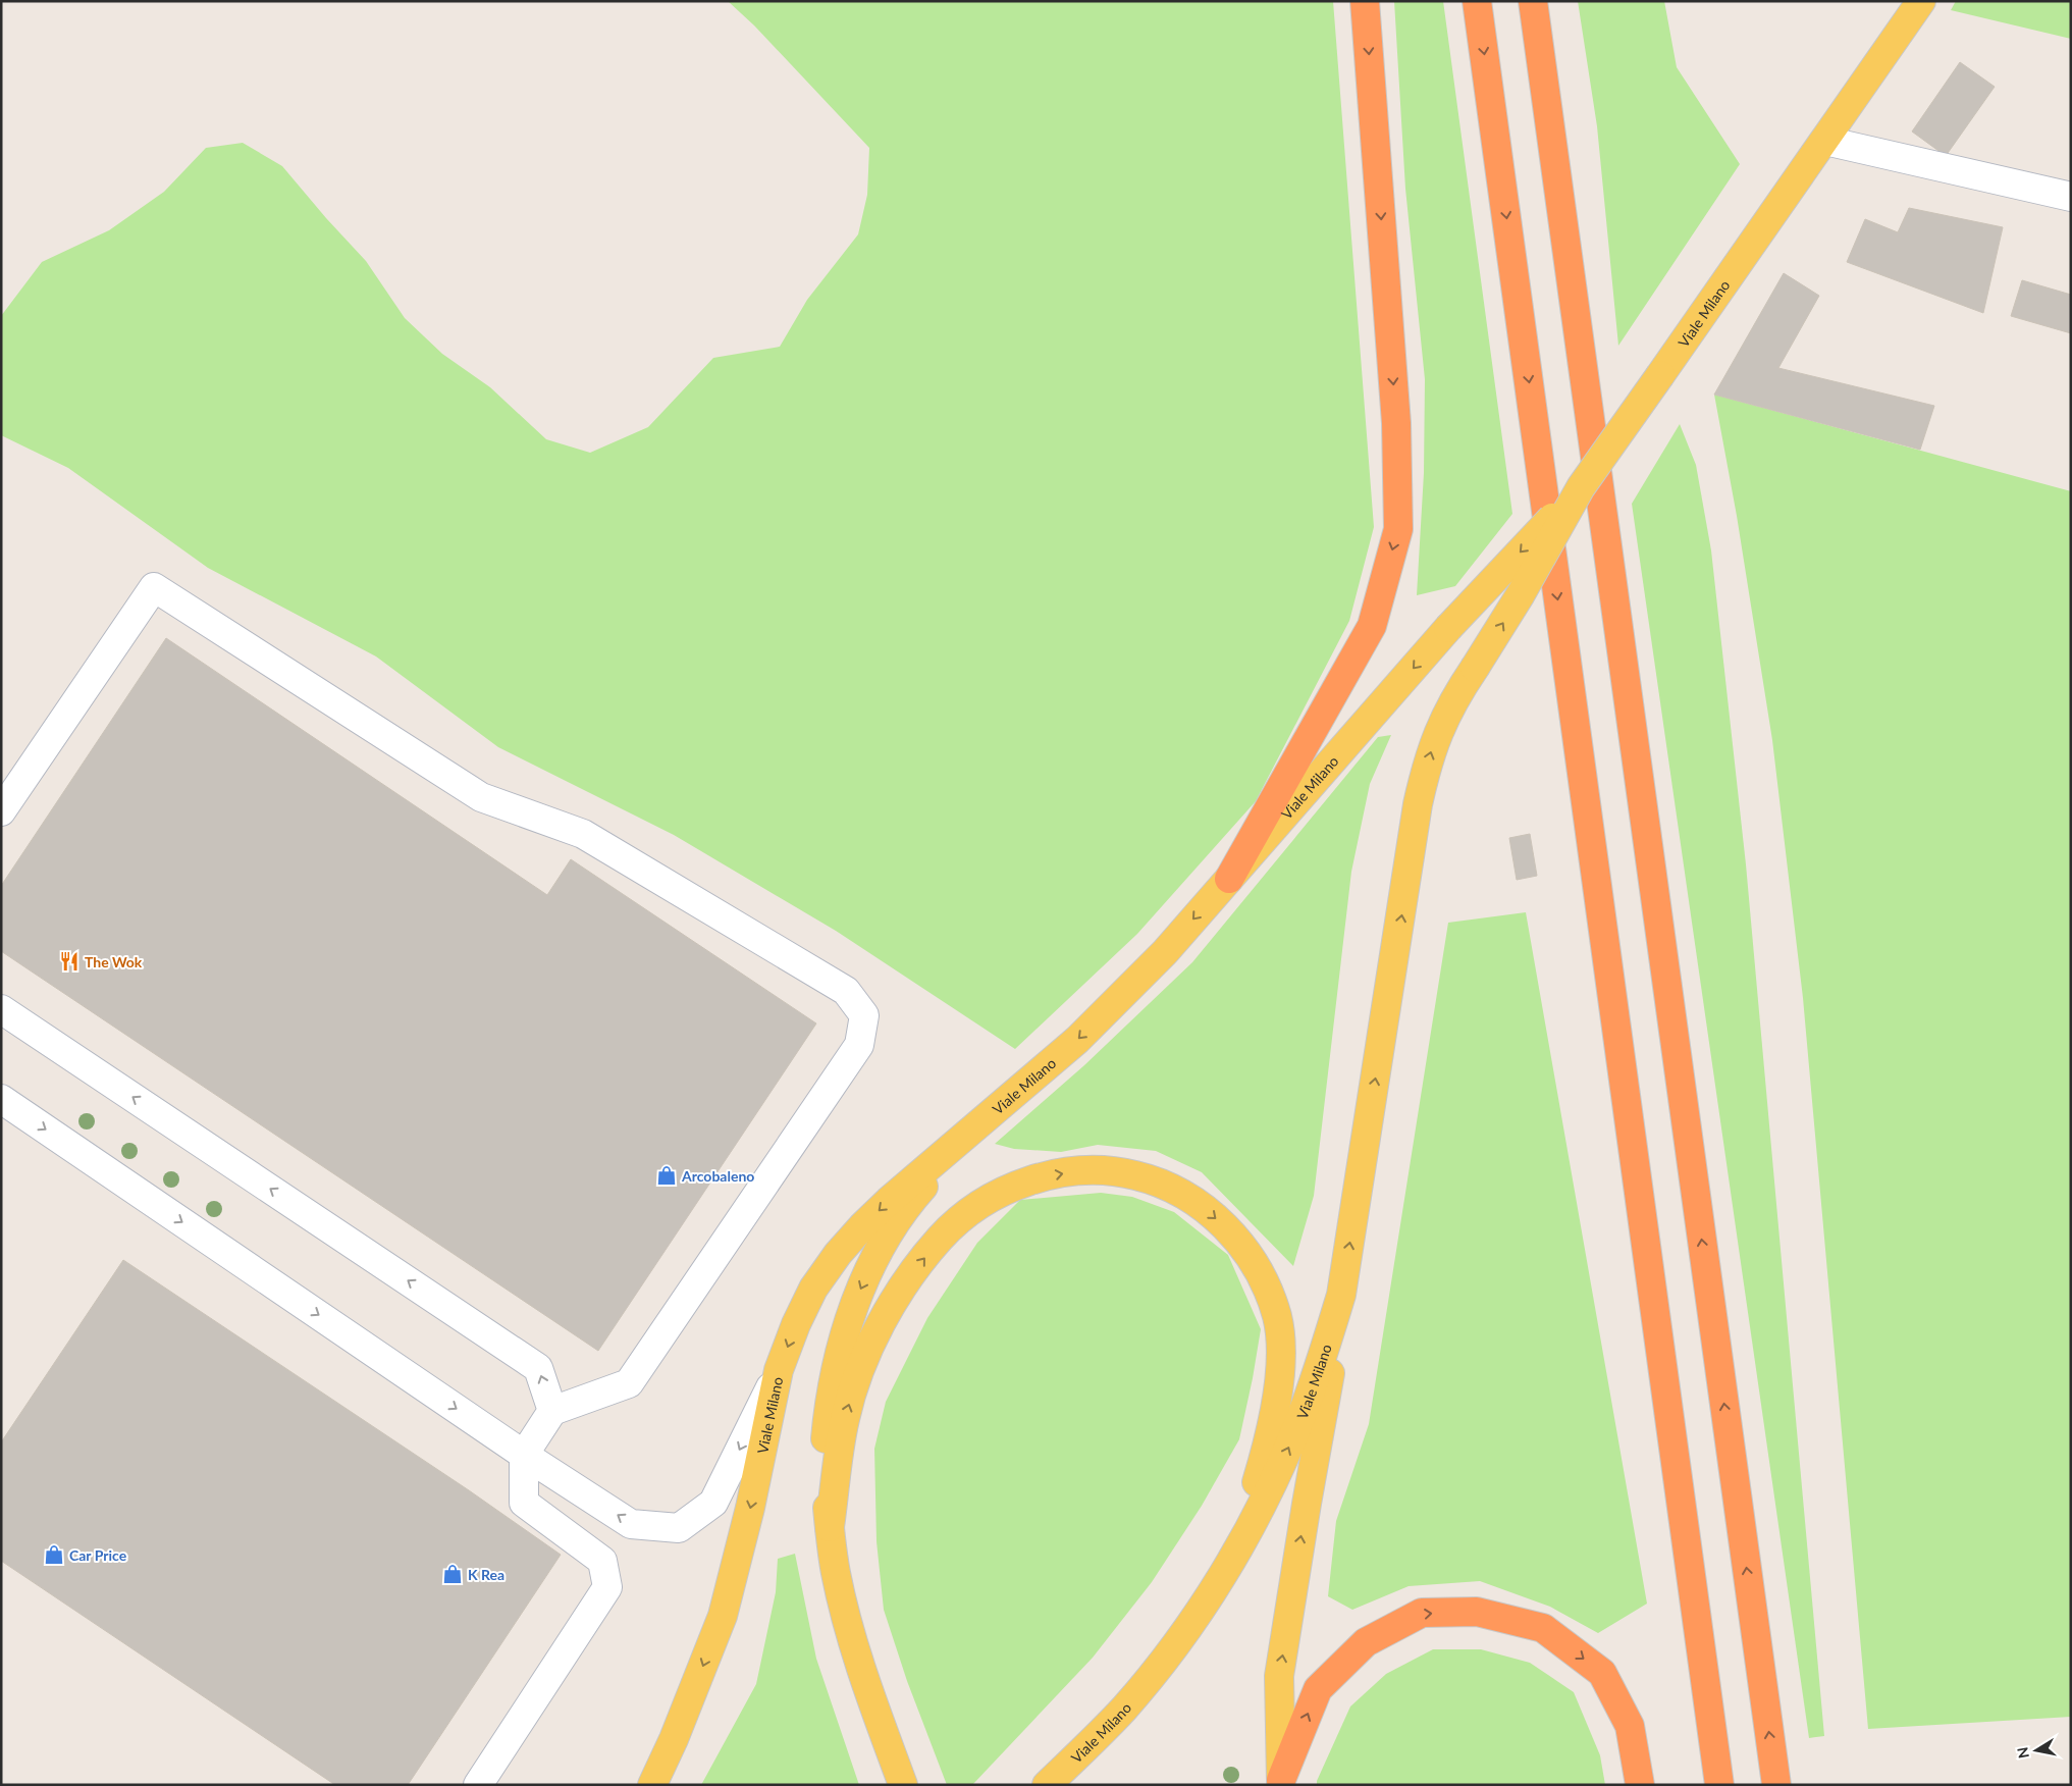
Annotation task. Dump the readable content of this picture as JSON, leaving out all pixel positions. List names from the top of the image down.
{
  "streets": {
    "main road": ["Viale Milano"]
  },
  "places": {
    "restaurant": ["The Wok"],
    "shop": ["Arcobaleno", "Car Price", "K Rea"]
  },
  "north": "left"
}
